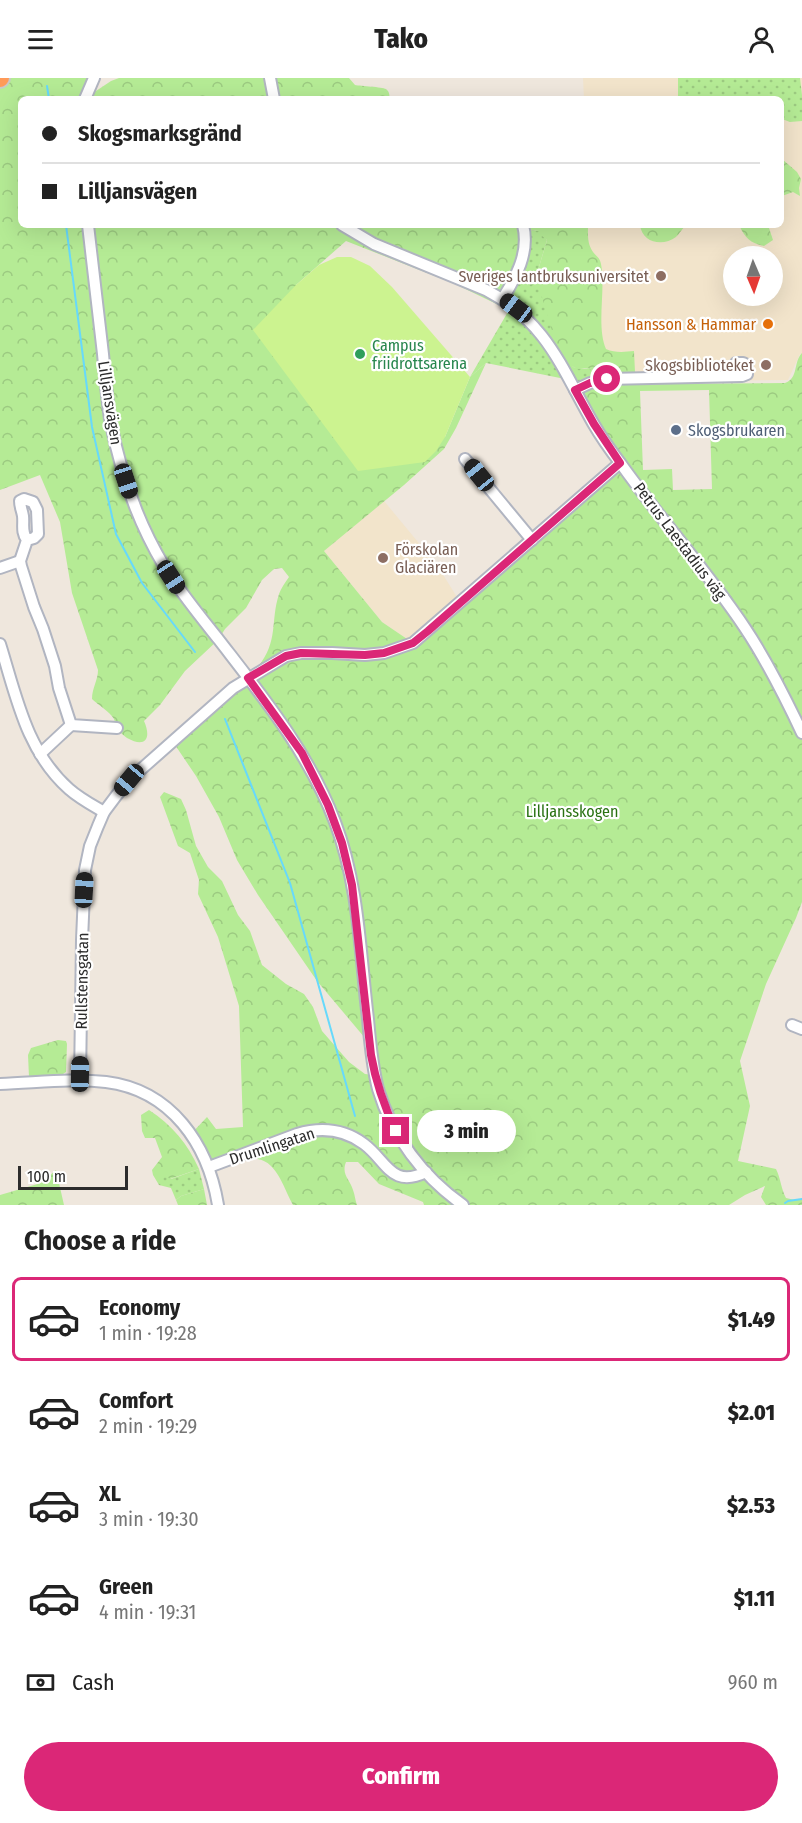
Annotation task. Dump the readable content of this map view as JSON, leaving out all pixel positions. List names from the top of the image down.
{
  "streets": {
    "street": [
      "Lilljansvägen",
      "Petrus Laestadius väg",
      "Rullstensgatan",
      "Drumlingatan"
    ]
  },
  "crossings": [
    ["Lilljansvägen", "Rullstensgatan"],
    ["Lilljansvägen", "Drumlingatan"],
    ["Petrus Laestadius väg", "Rullstensgatan"]
  ],
  "parks": ["Lilljansskogen"],
  "places": [
    "Sveriges lantbruksuniversitet",
    "Hansson & Hammar",
    "Campus friidrottsarena",
    "Skogsbiblioteket",
    "Skogsbrukaren",
    "Förskolan Glaciären"
  ],
  "scale_bar": "100 m",
  "north": "bottom",
  "page": {
    "header": "Tako",
    "banner": ["Skogsmarksgränd", "Lilljansvägen"],
    "bubble": "3 min",
    "scale": "100 m",
    "heading": "Choose a ride",
    "list": [
      {
        "name": "Economy",
        "note": "1 min · 19:28",
        "value": "$1.49"
      },
      {
        "name": "Comfort",
        "note": "2 min · 19:29",
        "value": "$2.01"
      },
      {
        "name": "XL",
        "note": "3 min · 19:30",
        "value": "$2.53"
      },
      {
        "name": "Green",
        "note": "4 min · 19:31",
        "value": "$1.11"
      }
    ],
    "pay": ["Cash", "960 m"],
    "buttons": "Confirm"
  }
}
